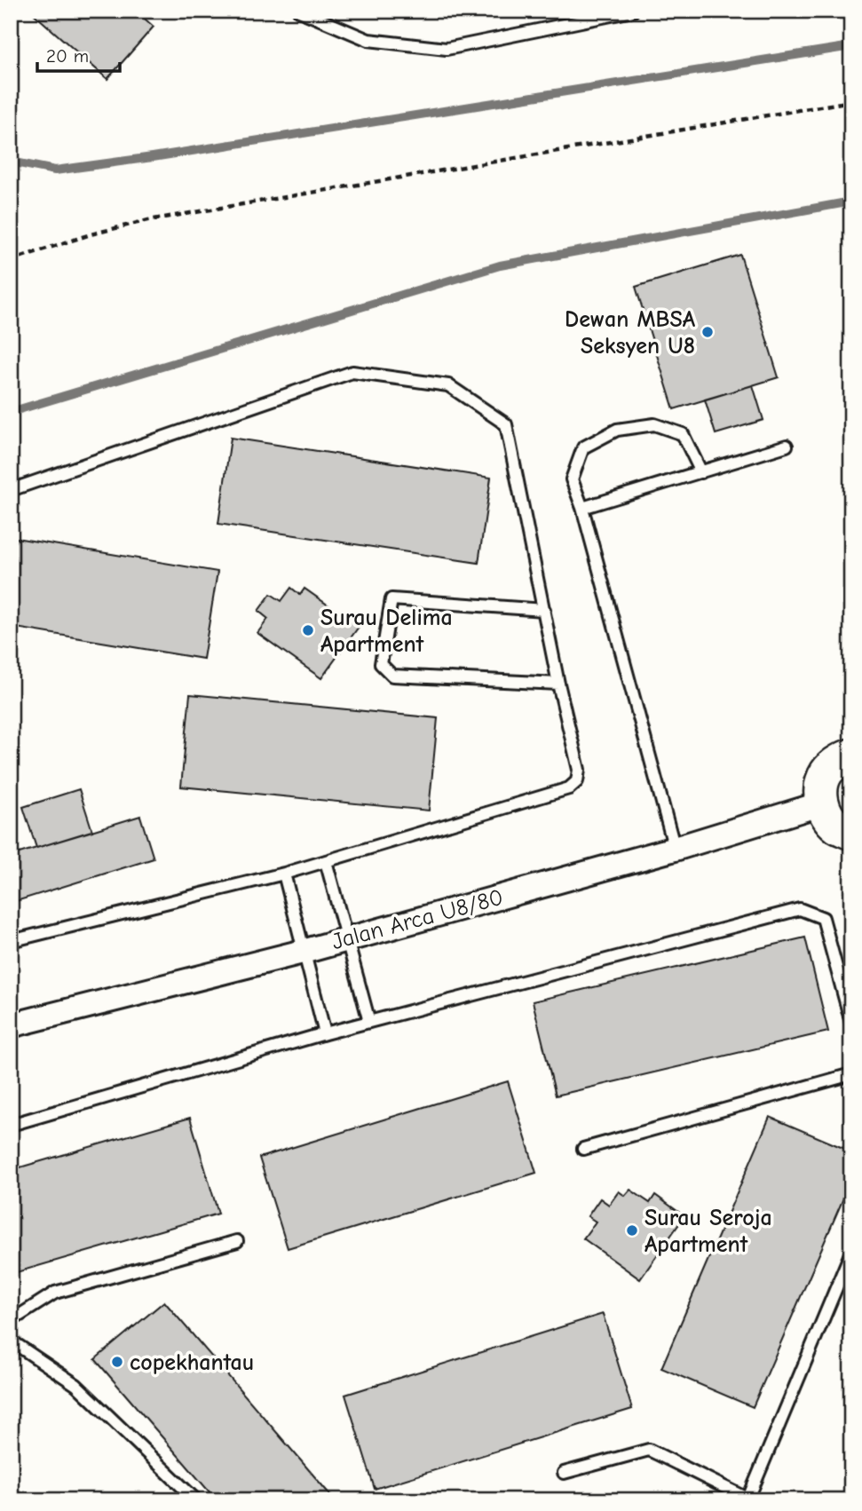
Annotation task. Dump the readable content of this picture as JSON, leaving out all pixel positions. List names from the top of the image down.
{
  "streets": {
    "street": ["Jalan Arca U8/80"]
  },
  "places": [
    "Dewan MBSA Seksyen U8",
    "Surau Delima Apartment",
    "Surau Seroja Apartment",
    "copekhantau"
  ],
  "scale_bar": "20 m"
}
